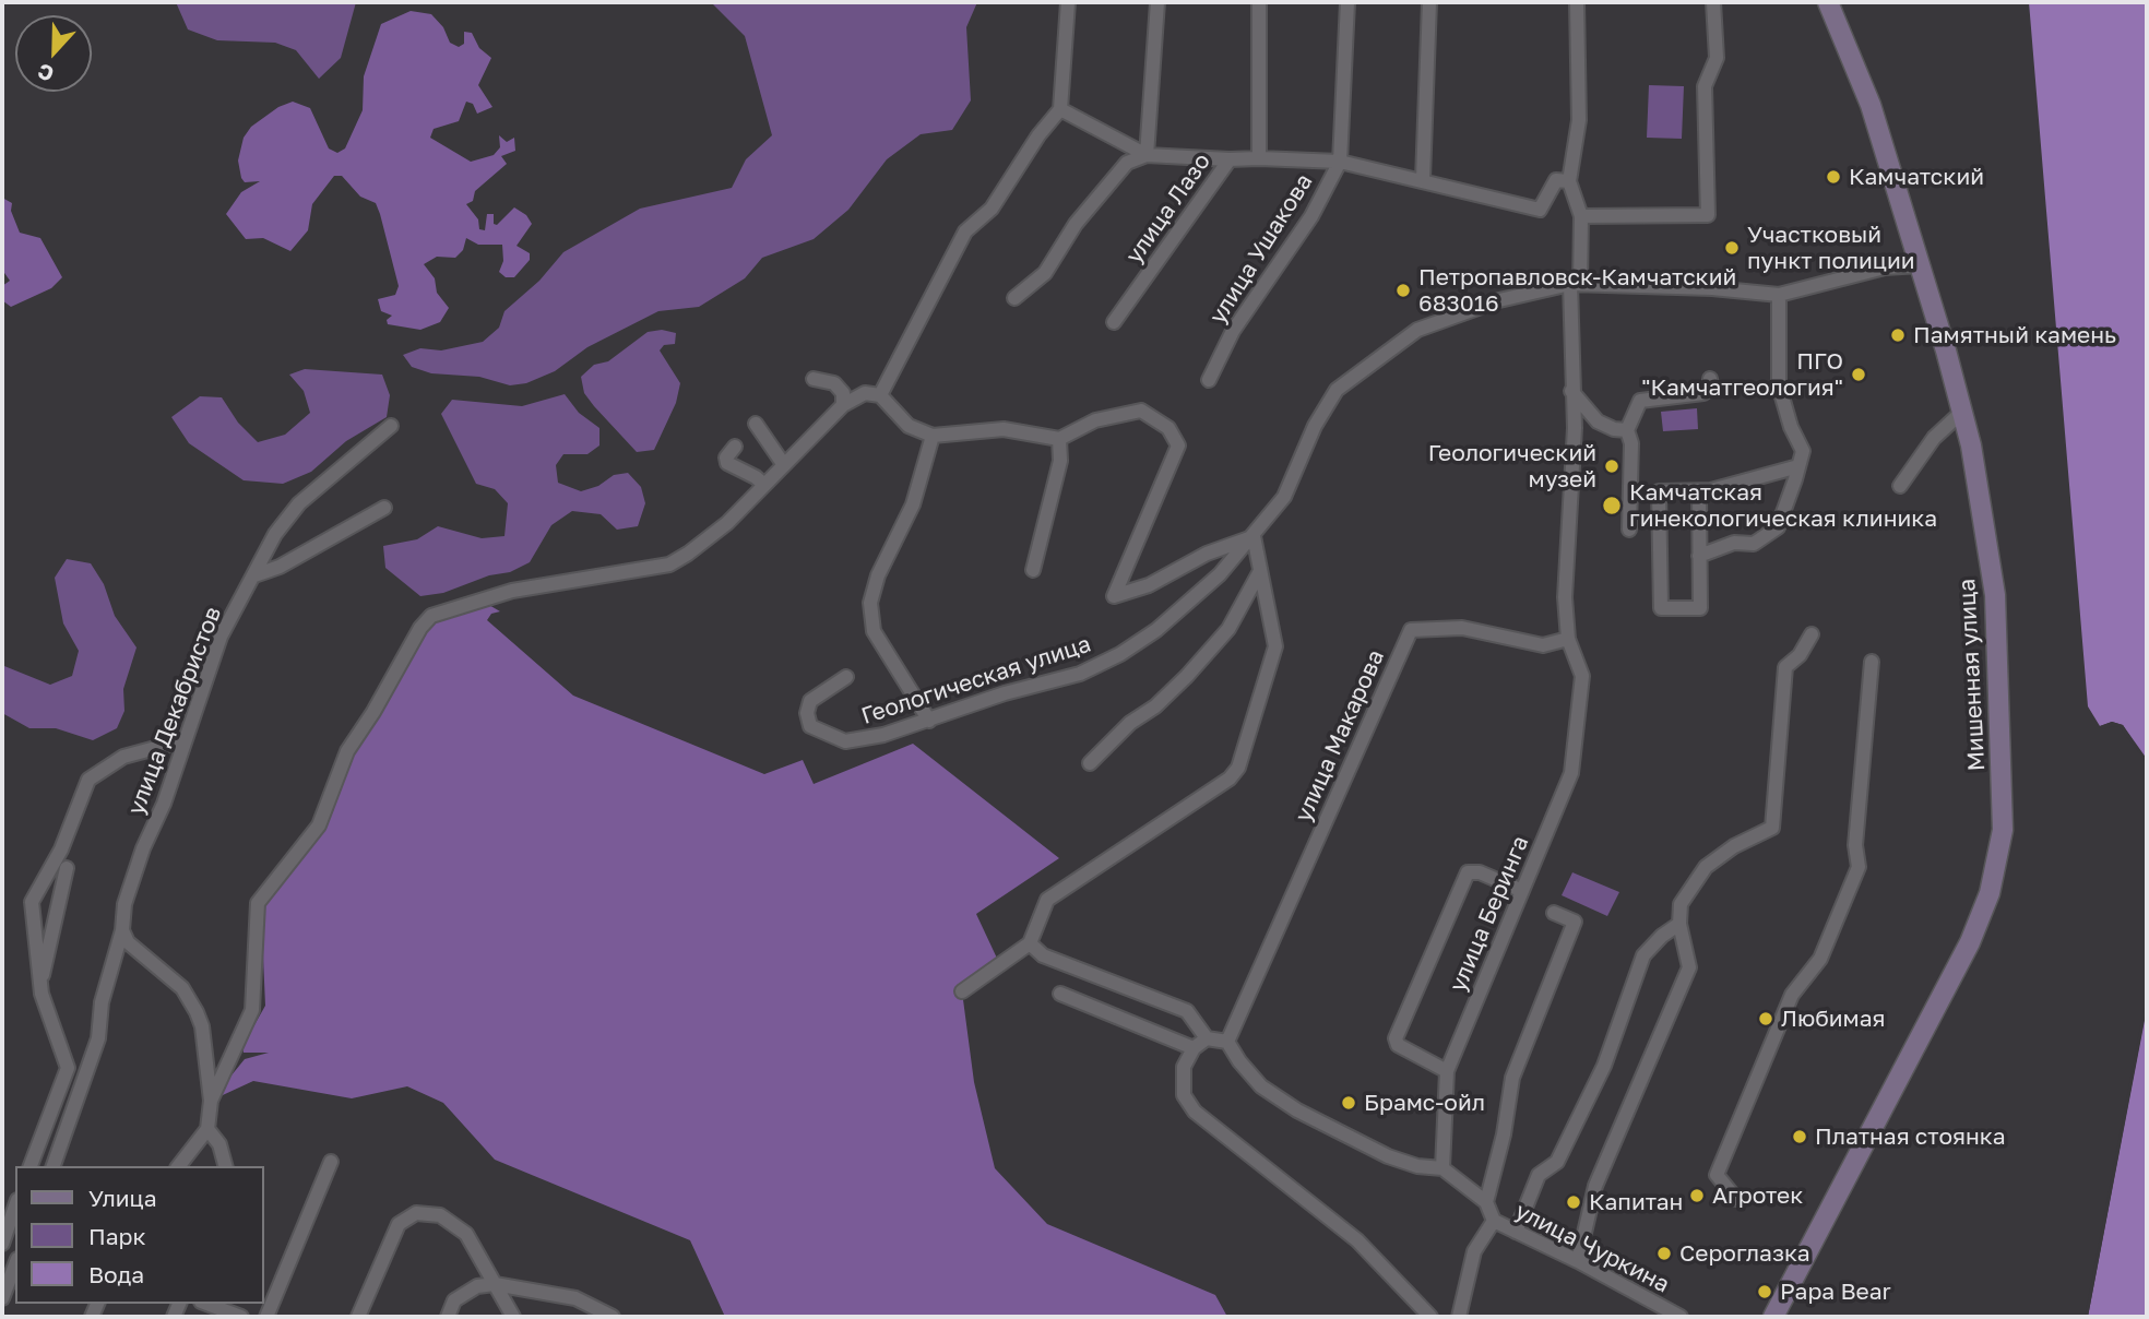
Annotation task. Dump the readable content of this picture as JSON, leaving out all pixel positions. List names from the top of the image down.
{
  "streets": {
    "main road": ["Мишенная улица"],
    "street": [
      "улица Лазо",
      "улица Ушакова",
      "Геологическая улица",
      "улица Декабристов",
      "улица Макарова",
      "улица Беринга",
      "улица Чуркина"
    ]
  },
  "crossings": [
    ["улица Лазо", "улица Ушакова"],
    ["Мишенная улица", "Геологическая улица"],
    ["улица Макарова", "улица Беринга"],
    ["улица Макарова", "улица Чуркина"],
    ["улица Беринга", "улица Чуркина"]
  ],
  "places": [
    "Камчатский",
    "Участковый пункт полиции",
    "Петропавловск-Камчатский 683016",
    "Памятный камень",
    "ПГО \"Камчатгеология\"",
    "Геологический музей",
    "Камчатская гинекологическая клиника",
    "Любимая",
    "Брамс-ойл",
    "Платная стоянка",
    "Агротек",
    "Капитан",
    "Сероглазка",
    "Papa Bear"
  ],
  "legend": ["Улица", "Парк", "Вода"],
  "north": "bottom"
}
